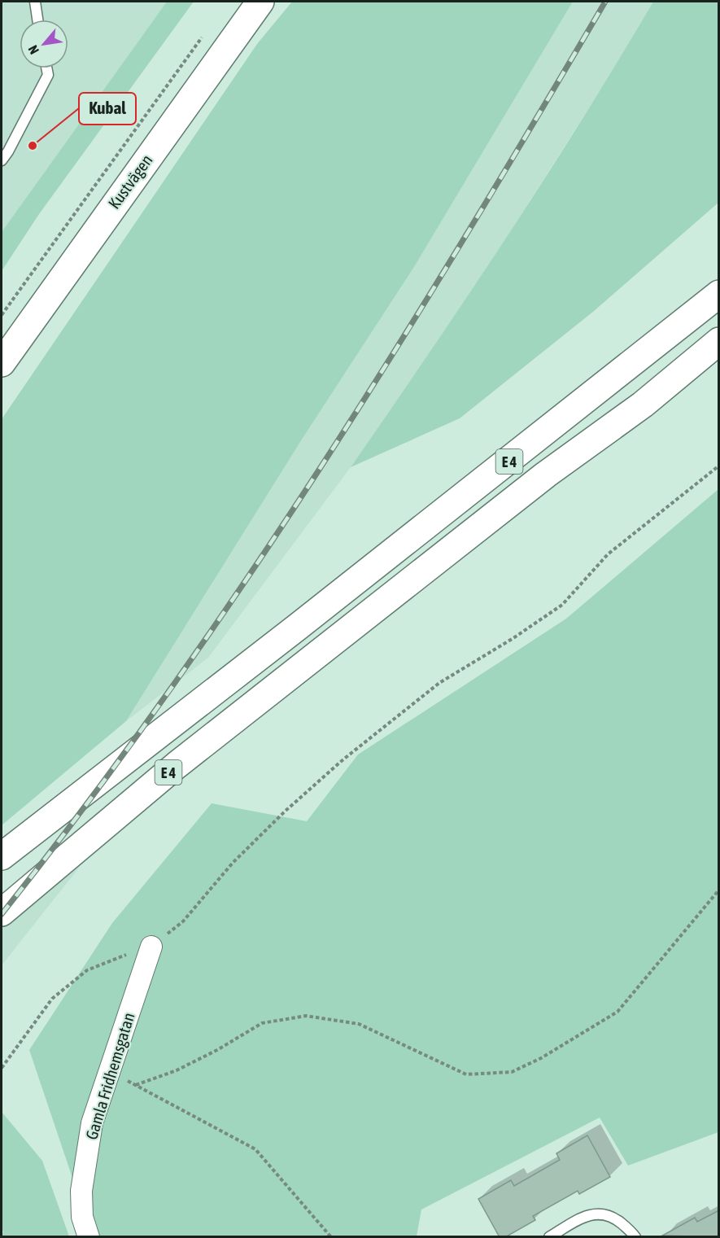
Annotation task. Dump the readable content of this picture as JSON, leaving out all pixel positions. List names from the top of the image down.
{
  "streets": {
    "main road": ["Kustvägen", "E 4"],
    "street": ["Gamla Fridhemsgatan"]
  },
  "places": ["Kubal"],
  "north": "bottom left"
}
